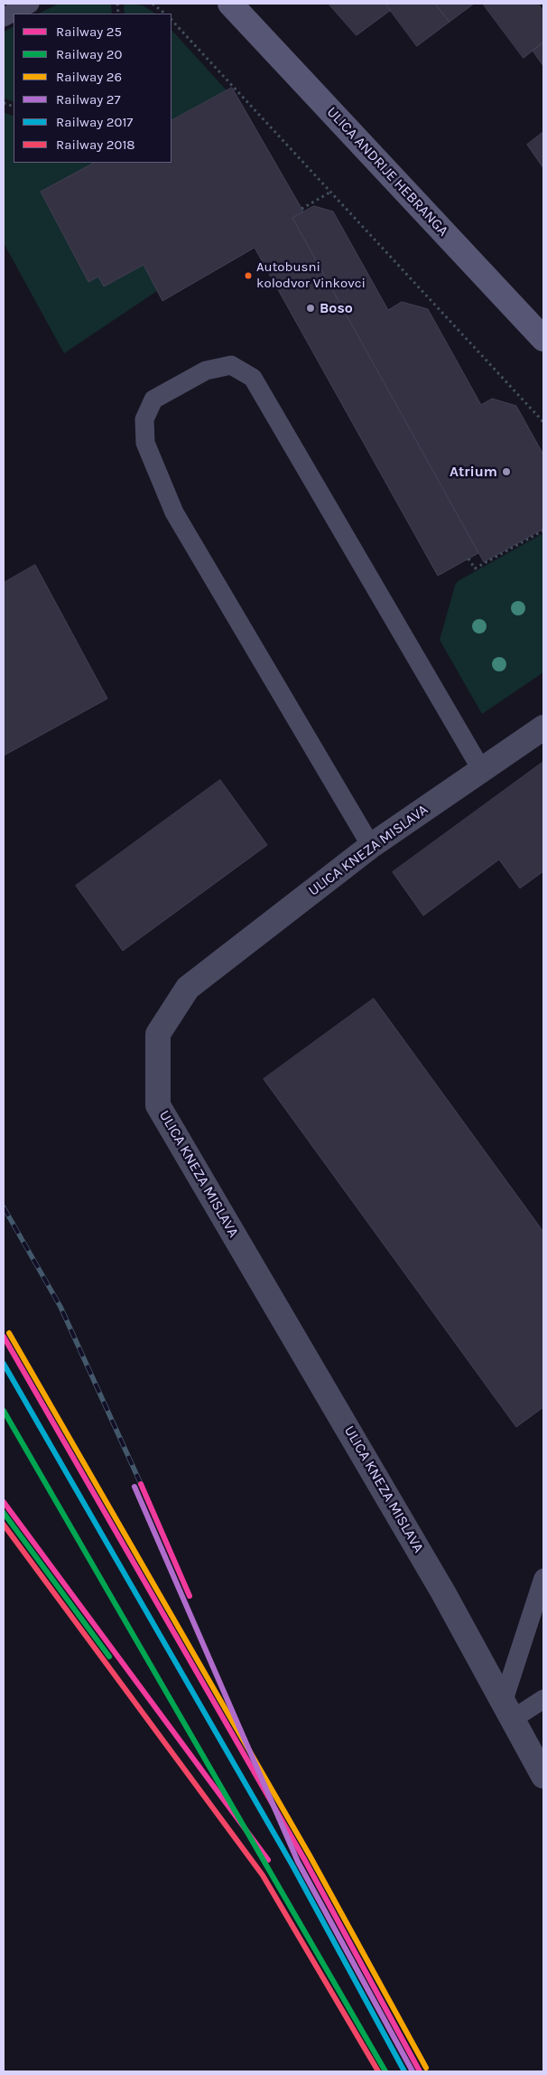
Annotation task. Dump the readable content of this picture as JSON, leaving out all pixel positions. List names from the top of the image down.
{
  "streets": {
    "main road": ["ULICA ANDRIJE HEBRANGA"],
    "street": ["ULICA KNEZA MISLAVA"]
  },
  "places": ["Autobusni kolodvor Vinkovci", "Boso", "Atrium"],
  "lines": [
    "rail line 26",
    "rail line 25",
    "rail line 2017",
    "rail line 20",
    "rail line 27",
    "rail line 2018"
  ],
  "legend": [
    "Railway 25",
    "Railway 20",
    "Railway 26",
    "Railway 27",
    "Railway 2017",
    "Railway 2018"
  ]
}
